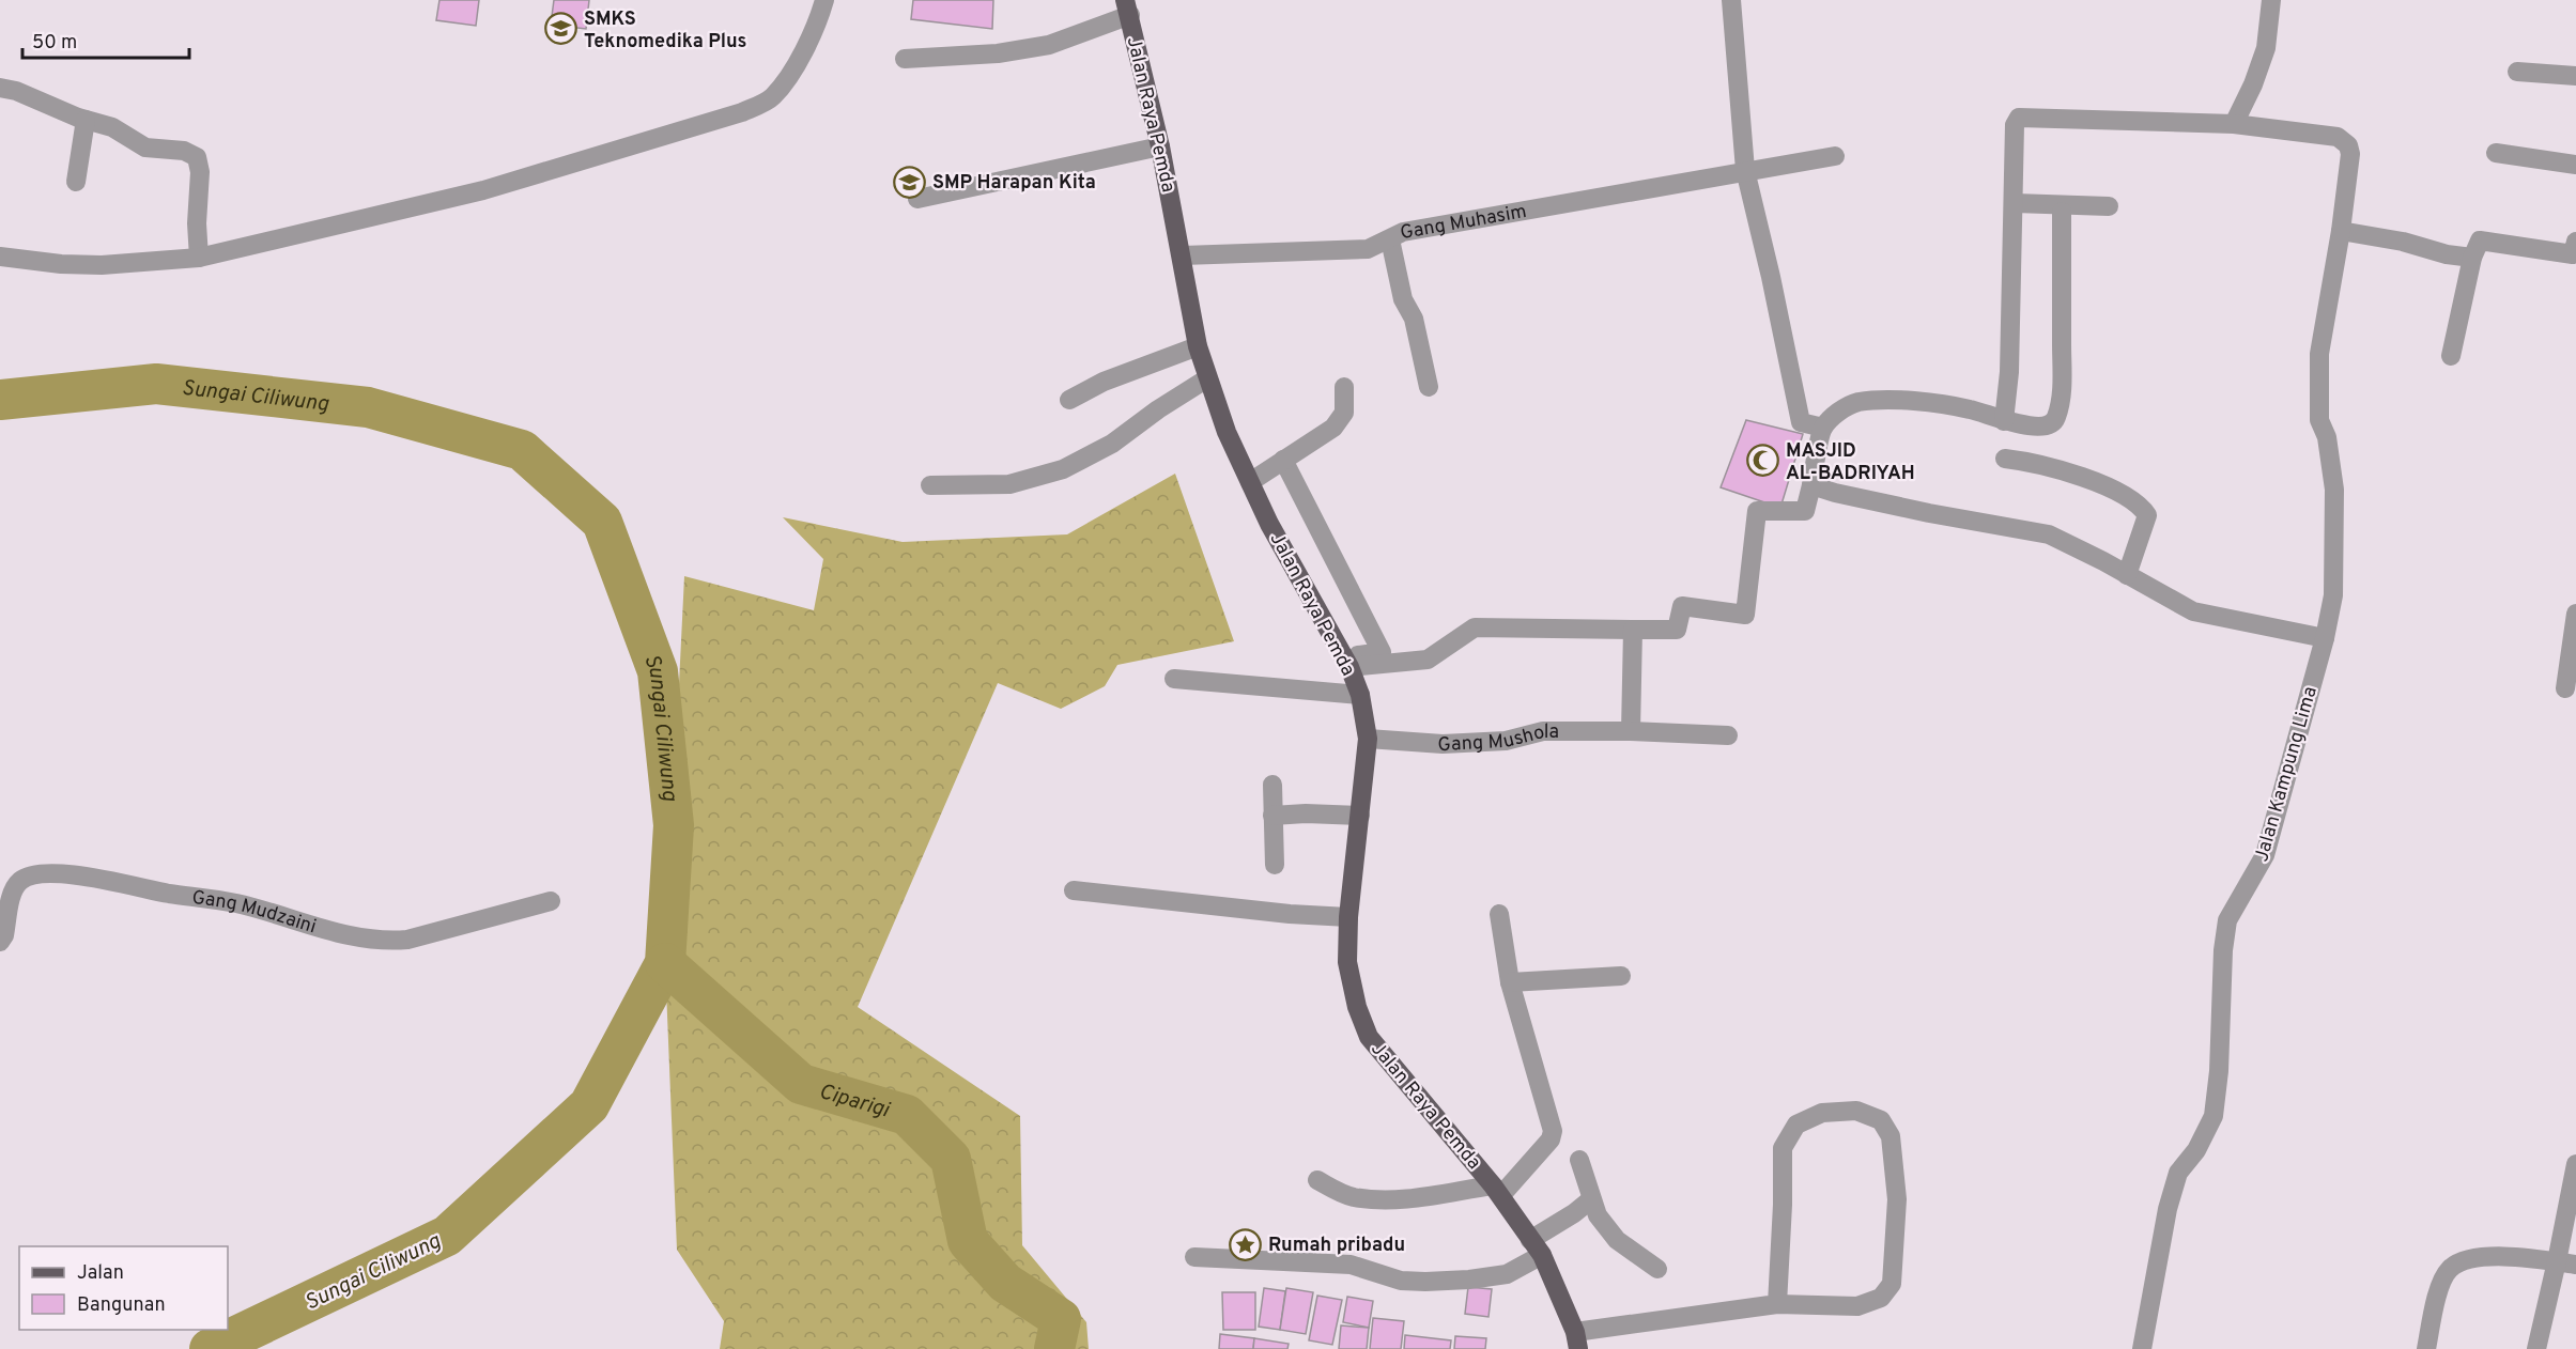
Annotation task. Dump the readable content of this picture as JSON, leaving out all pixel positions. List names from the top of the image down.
{
  "streets": {
    "main road": ["Jalan Raya Pemda"],
    "street": [
      "Gang Muhasim",
      "Gang Mushola",
      "Jalan Kampung Lima",
      "Gang Mudzaini"
    ]
  },
  "crossings": [
    ["Jalan Raya Pemda", "Gang Muhasim"],
    ["Jalan Raya Pemda", "Gang Mushola"]
  ],
  "water": ["Sungai Ciliwung", "Ciparigi"],
  "places": {
    "school or university": ["SMKS Teknomedika Plus", "SMP Harapan Kita"],
    "mosque": ["MASJID AL-BADRIYAH"],
    "place": ["Rumah pribadu"]
  },
  "legend": ["Jalan", "Bangunan"],
  "scale_bar": "50 m"
}
